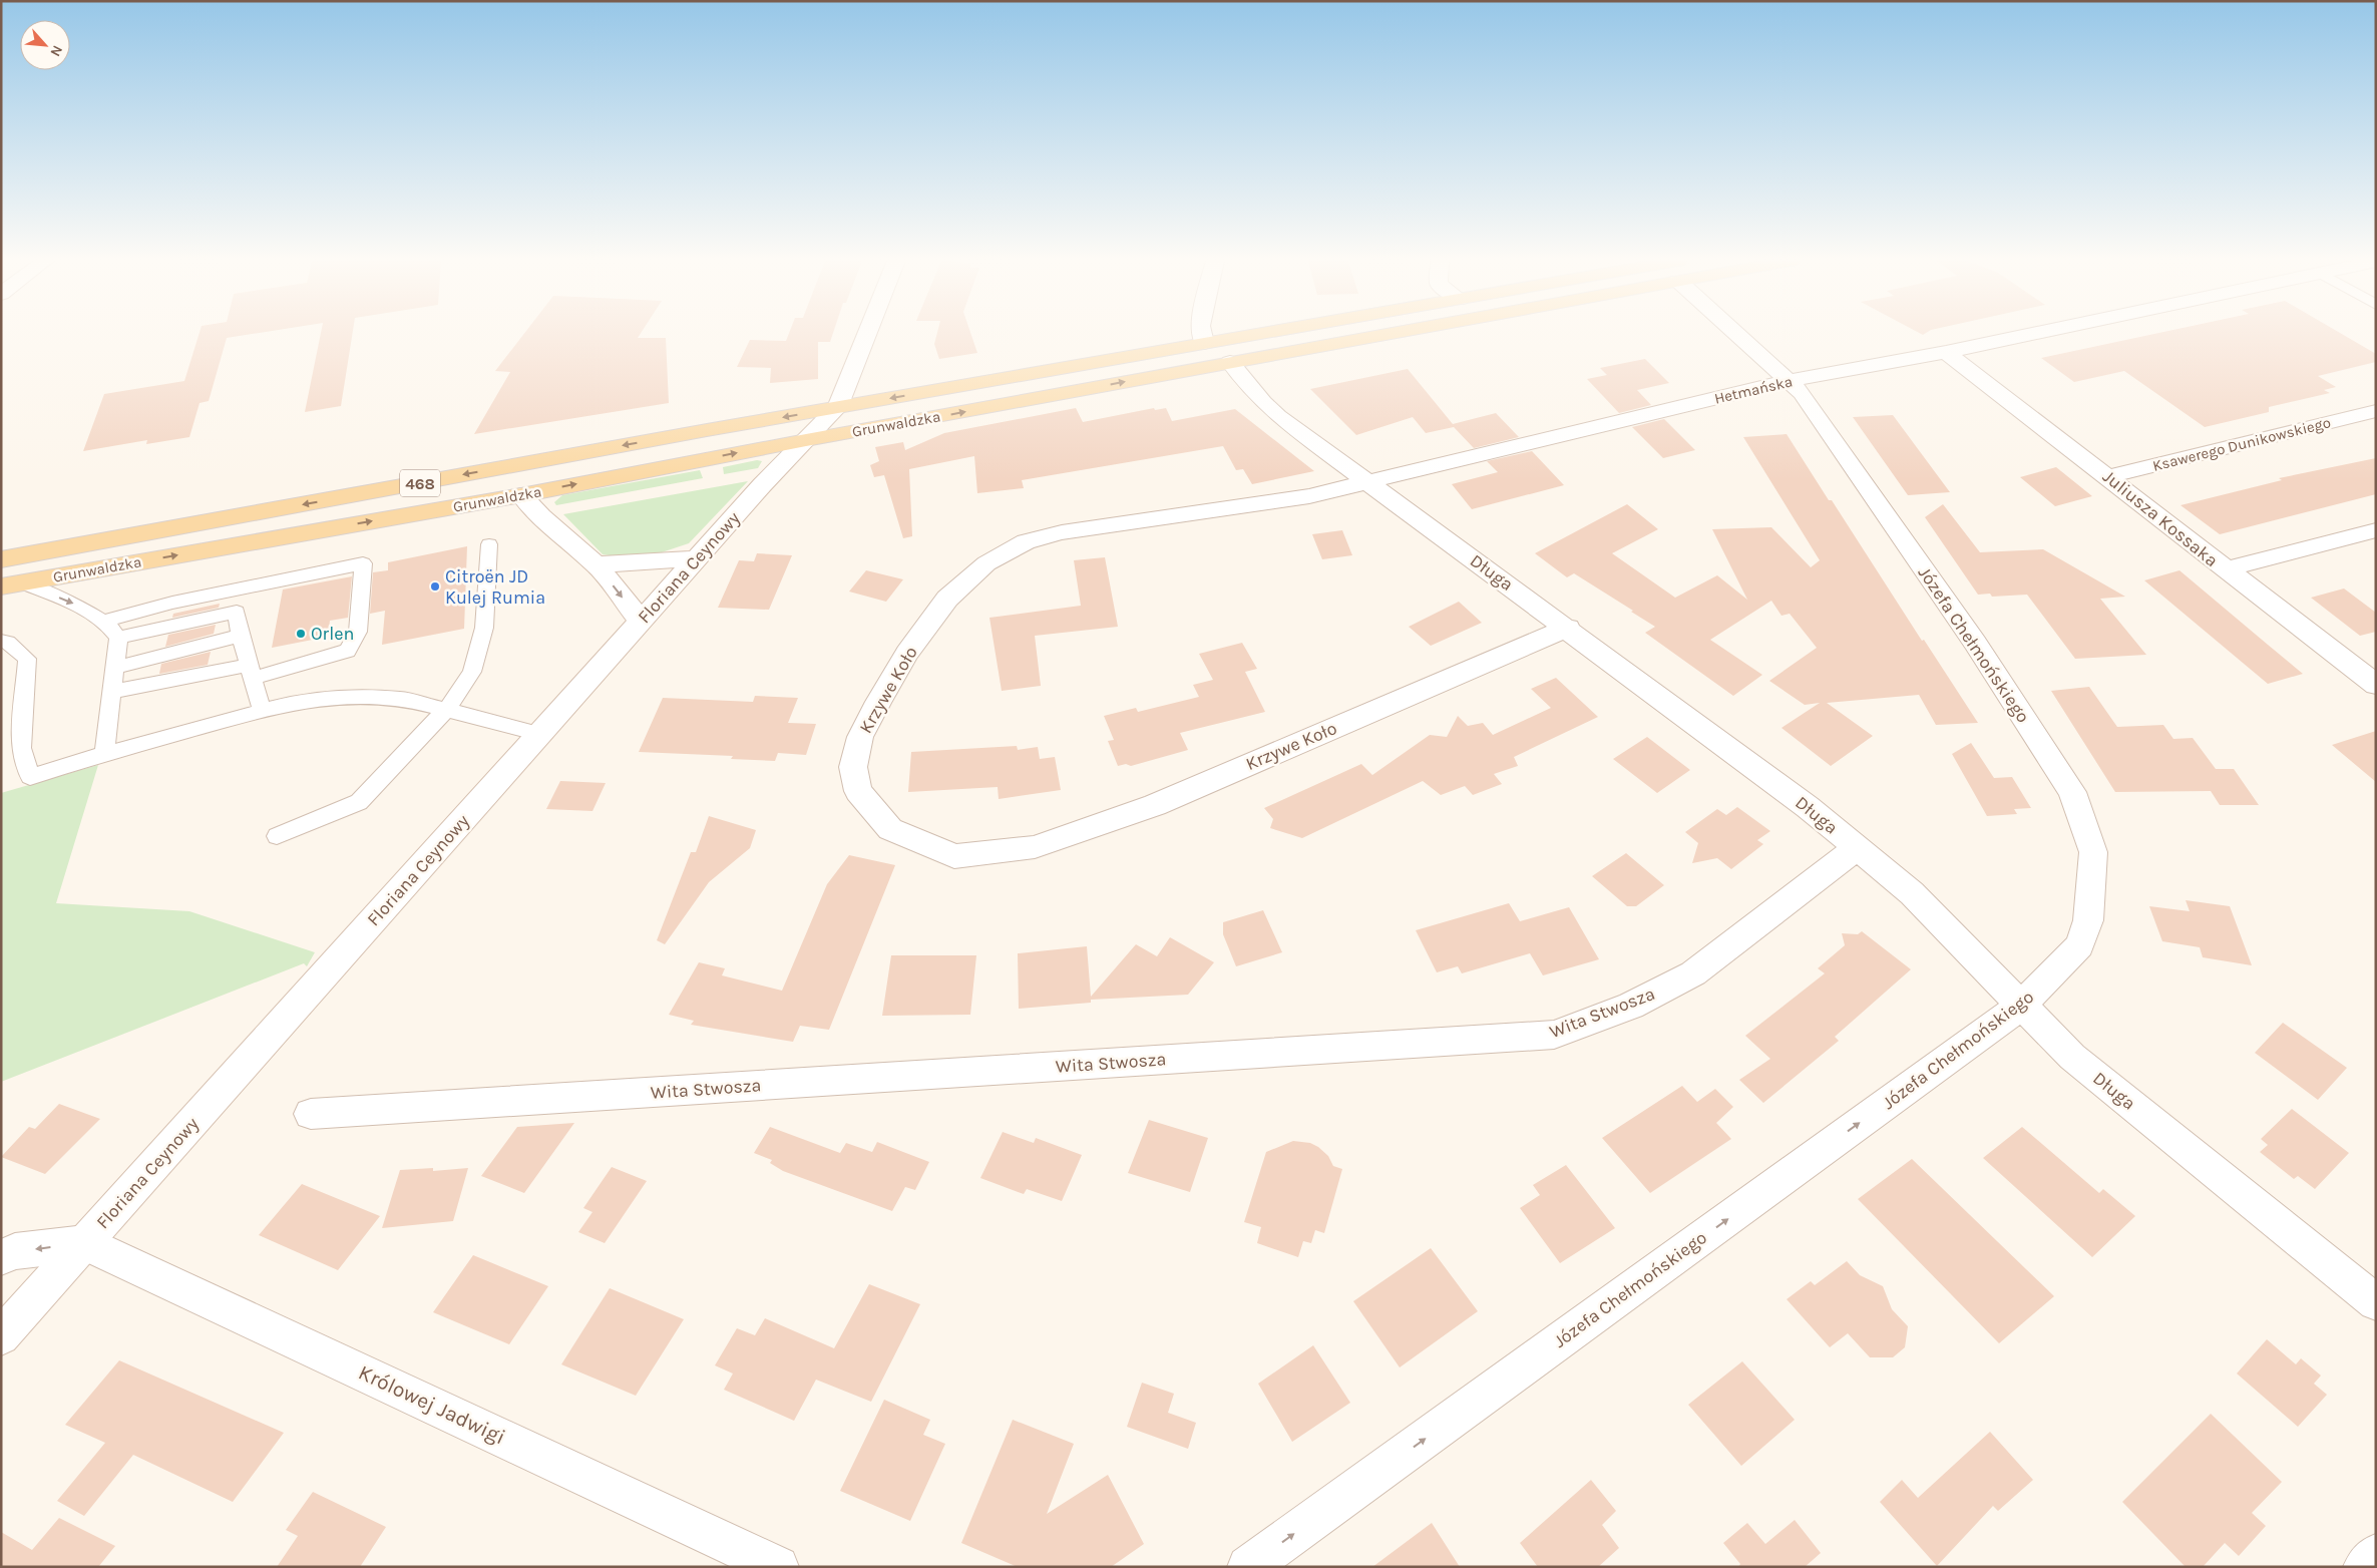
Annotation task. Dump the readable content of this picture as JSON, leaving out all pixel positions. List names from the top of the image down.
{
  "streets": {
    "main road": ["Grunwaldzka", "468"],
    "street": [
      "Hetmańska",
      "Ksawerego Dunikowskiego",
      "Juliusza Kossaka",
      "Floriana Ceynowy",
      "Długa",
      "Józefa Chełmońskiego",
      "Krzywe Koło",
      "Wita Stwosza",
      "Królowej Jadwigi"
    ]
  },
  "crossings": [
    ["Hetmańska", "Juliusza Kossaka"],
    ["Hetmańska", "Długa"],
    ["Hetmańska", "Józefa Chełmońskiego"],
    ["Hetmańska", "Krzywe Koło"],
    ["Grunwaldzka", "Floriana Ceynowy"],
    ["Grunwaldzka", "Długa"],
    ["Ksawerego Dunikowskiego", "Juliusza Kossaka"],
    ["Floriana Ceynowy", "Królowej Jadwigi"],
    ["Długa", "Józefa Chełmońskiego"],
    ["Długa", "Krzywe Koło"],
    ["Długa", "Wita Stwosza"]
  ],
  "one_way": ["Józefa Chełmońskiego"],
  "places": ["Citroën JD Kulej Rumia", "Orlen"],
  "north": "bottom right"
}
